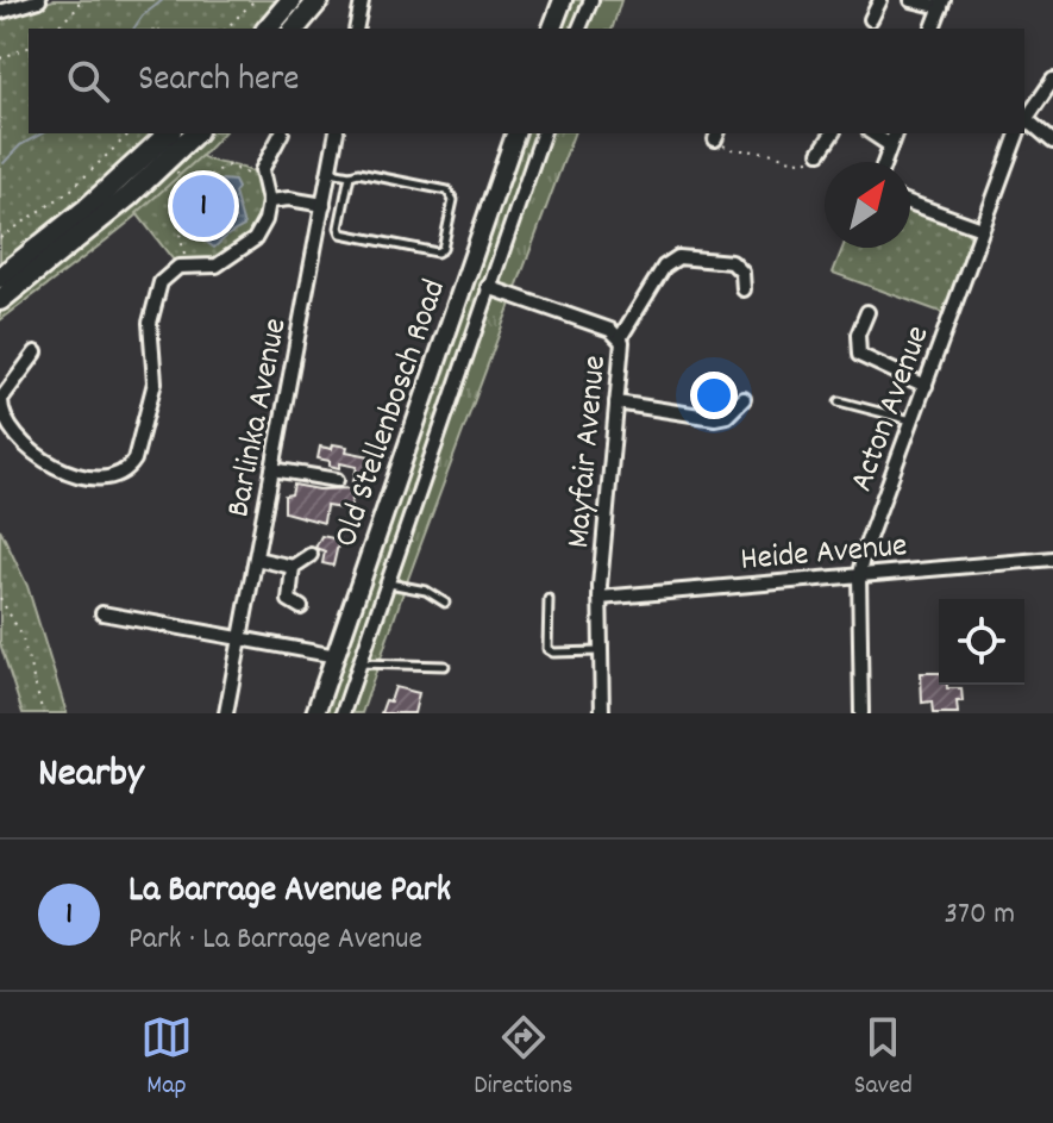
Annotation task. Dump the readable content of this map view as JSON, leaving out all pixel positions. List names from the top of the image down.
{
  "streets": {
    "street": [
      "Acton Avenue",
      "Old Stellenbosch Road",
      "Barlinka Avenue",
      "Mayfair Avenue",
      "Heide Avenue"
    ]
  },
  "crossings": [
    ["Acton Avenue", "Heide Avenue"],
    ["Mayfair Avenue", "Heide Avenue"]
  ],
  "north": "top right",
  "page": {
    "search": "Search here",
    "pins": "1",
    "heading": "Nearby",
    "list": [
      {
        "mark": "1",
        "name": "La Barrage Avenue Park",
        "note": "Park · La Barrage Avenue",
        "value": "370 m"
      }
    ],
    "nav": ["Map", "Directions", "Saved"]
  }
}
